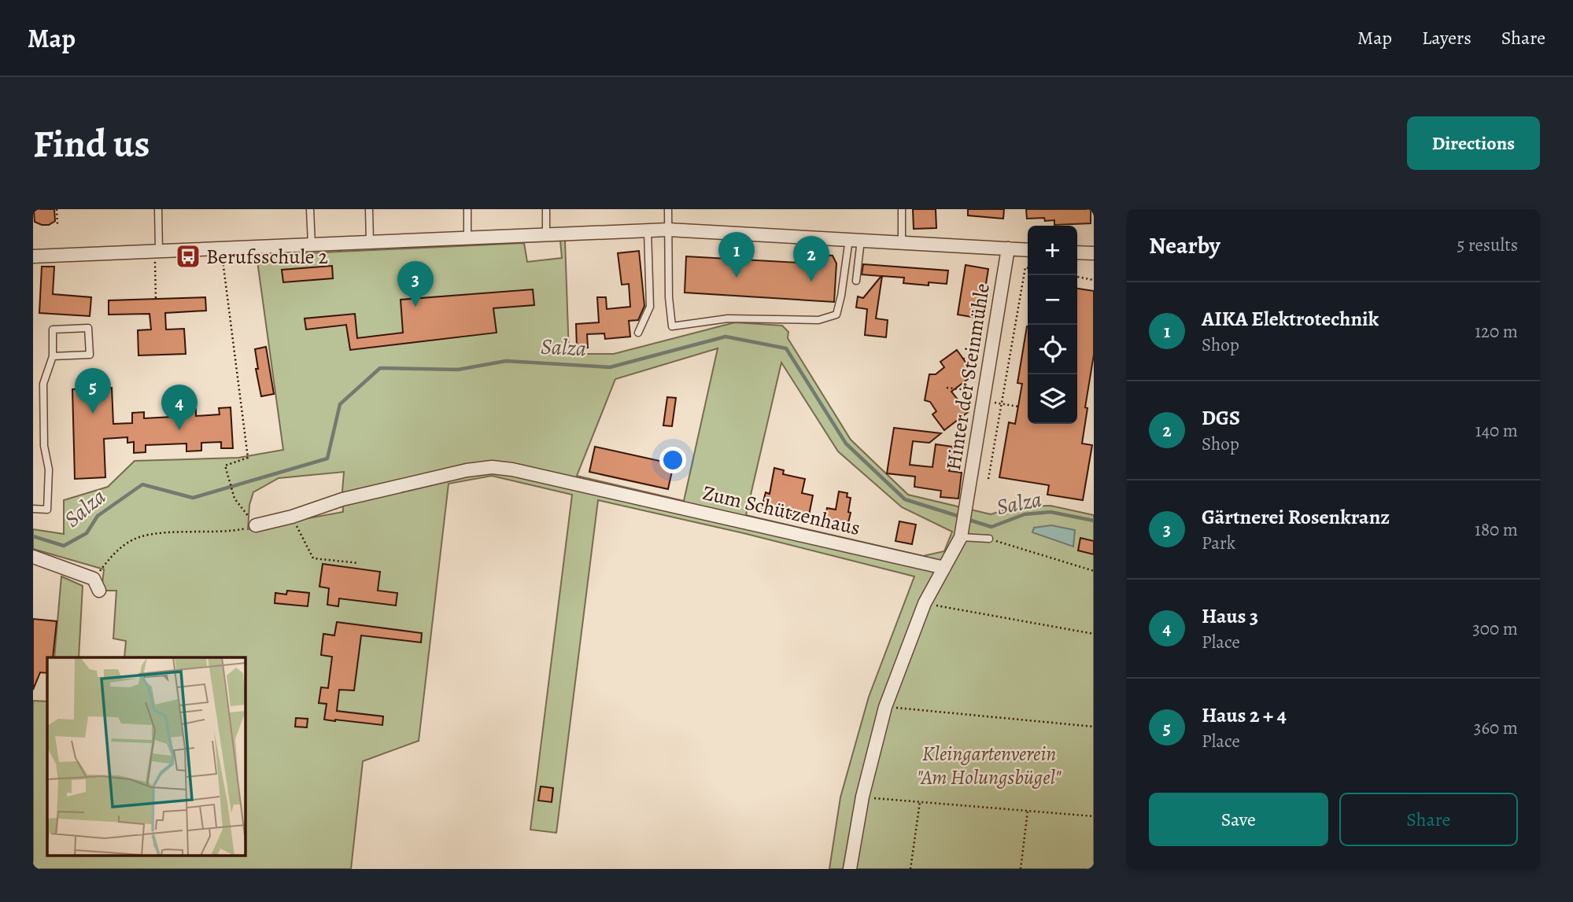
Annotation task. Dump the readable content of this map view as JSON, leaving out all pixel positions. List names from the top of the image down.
{
  "streets": {
    "street": ["Hinter der Steinmühle", "Zum Schützenhaus"]
  },
  "water": ["Salza"],
  "parks": ["Kleingartenverein \"Am Holungsbügel\""],
  "places": {
    "bus stop": ["Berufsschule 2"]
  },
  "page": {
    "header": "Map",
    "nav": ["Map", "Layers", "Share"],
    "buttons": [
      "Directions",
      ["Save", "Share"]
    ],
    "title": "Find us",
    "heading": ["Nearby", "5 results"],
    "map_buttons": ["+", "−"],
    "pins": [
      "1",
      "2",
      "3",
      "5",
      "4"
    ],
    "list": [
      {
        "mark": "1",
        "name": "AIKA Elektrotechnik",
        "note": "Shop",
        "value": "120 m"
      },
      {
        "mark": "2",
        "name": "DGS",
        "note": "Shop",
        "value": "140 m"
      },
      {
        "mark": "3",
        "name": "Gärtnerei Rosenkranz",
        "note": "Park",
        "value": "180 m"
      },
      {
        "mark": "4",
        "name": "Haus 3",
        "note": "Place",
        "value": "300 m"
      },
      {
        "mark": "5",
        "name": "Haus 2 + 4",
        "note": "Place",
        "value": "360 m"
      }
    ]
  }
}
